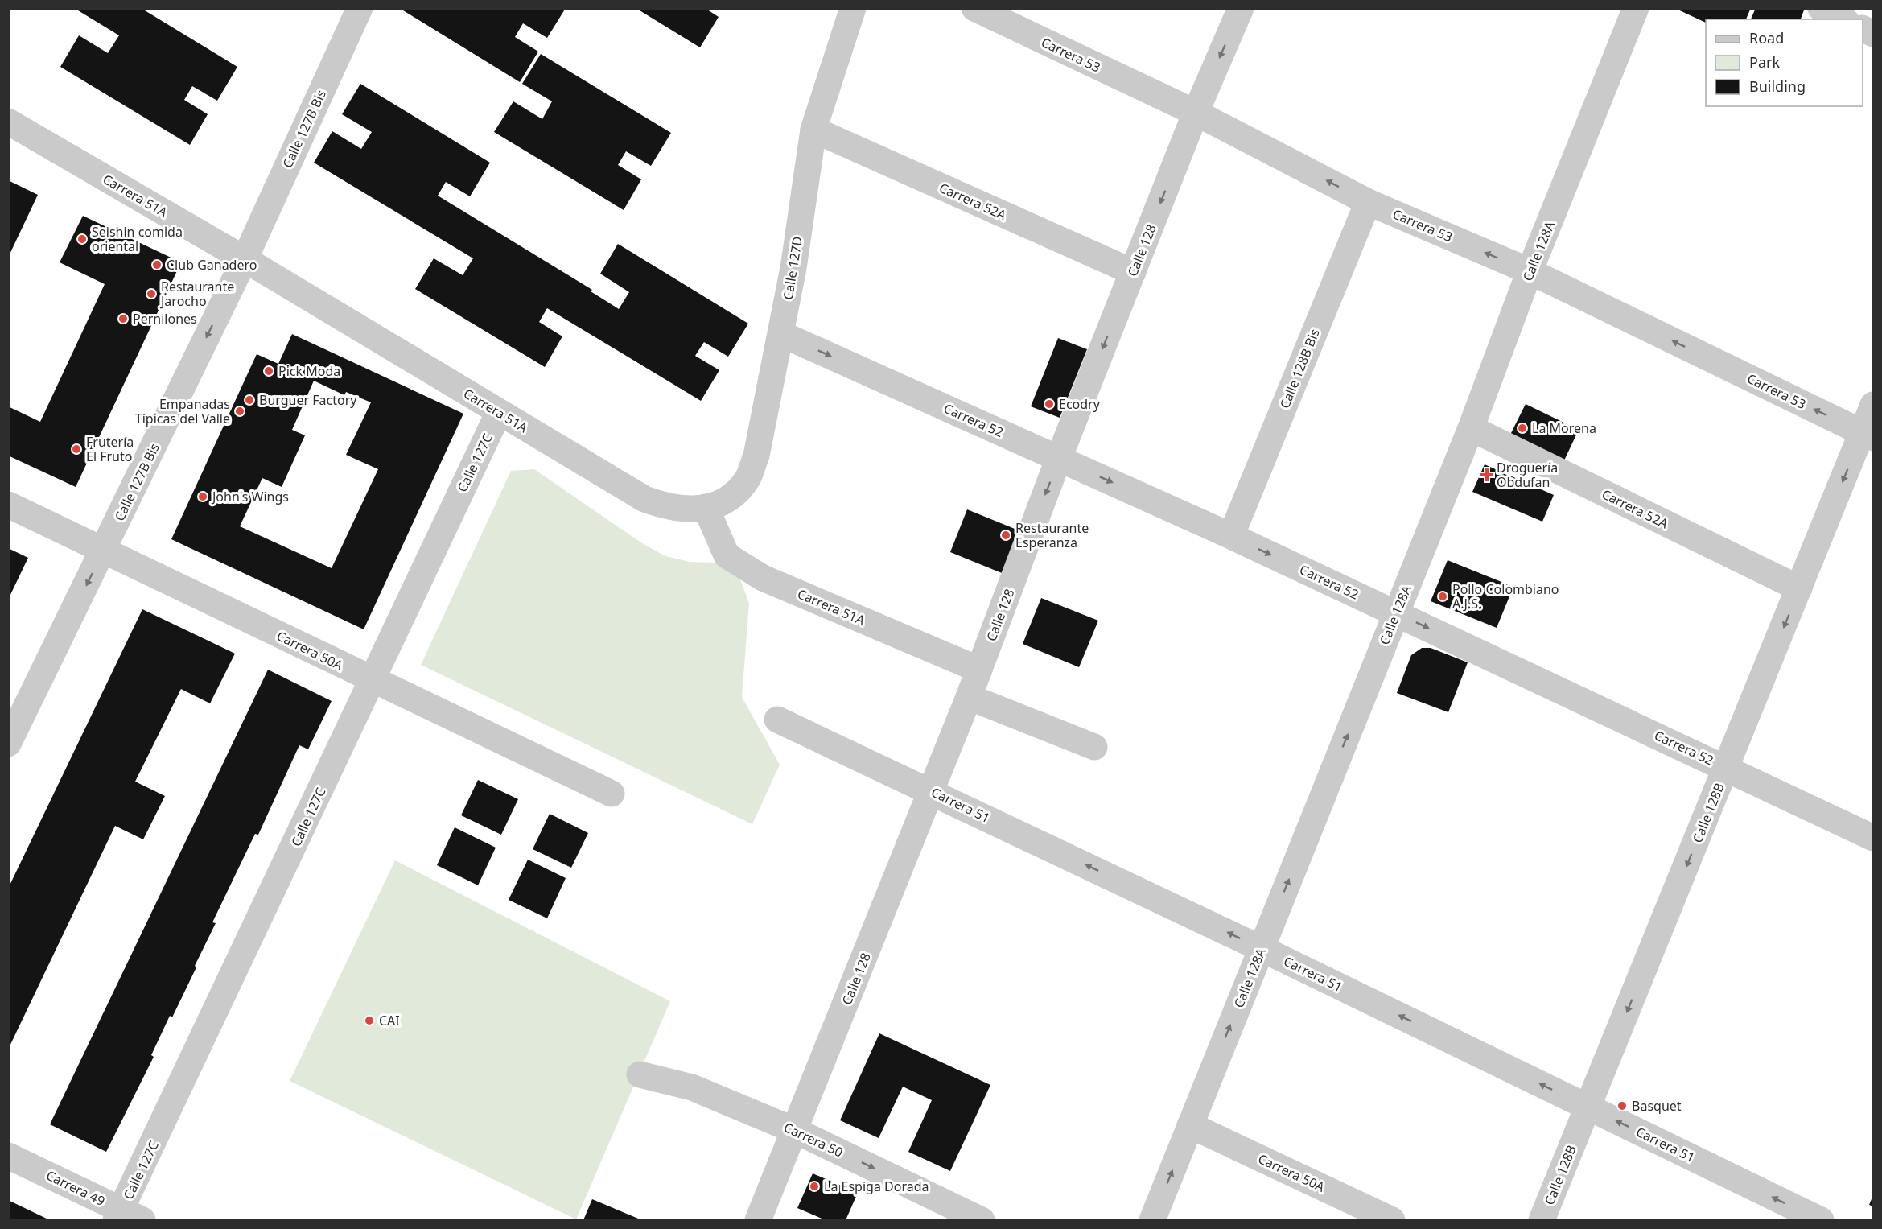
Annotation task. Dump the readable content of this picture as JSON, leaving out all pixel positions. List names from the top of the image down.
{
  "streets": {
    "street": [
      "Carrera 53",
      "Calle 127B Bis",
      "Carrera 51A",
      "Carrera 52A",
      "Calle 128",
      "Calle 128A",
      "Calle 127D",
      "Calle 128B Bis",
      "Carrera 52",
      "Calle 127C",
      "Carrera 50A",
      "Carrera 51",
      "Calle 128B",
      "Carrera 50",
      "Carrera 49"
    ]
  },
  "crossings": [
    ["Carrera 53", "Calle 128"],
    ["Carrera 53", "Calle 128A"],
    ["Carrera 53", "Calle 128B Bis"],
    ["Carrera 53", "Calle 128B"],
    ["Calle 127B Bis", "Carrera 51A"],
    ["Calle 127B Bis", "Carrera 50A"],
    ["Carrera 51A", "Calle 128"],
    ["Carrera 51A", "Calle 127D"],
    ["Carrera 51A", "Calle 127C"],
    ["Carrera 52A", "Calle 128"],
    ["Carrera 52A", "Calle 128A"],
    ["Carrera 52A", "Calle 127D"],
    ["Carrera 52A", "Calle 128B"],
    ["Calle 128", "Carrera 52"],
    ["Calle 128", "Carrera 51"],
    ["Calle 128", "Carrera 50"],
    ["Calle 128A", "Carrera 52"],
    ["Calle 128A", "Carrera 50A"],
    ["Calle 128A", "Carrera 51"],
    ["Calle 127D", "Carrera 52"],
    ["Calle 128B Bis", "Carrera 52"],
    ["Carrera 52", "Calle 128B"],
    ["Calle 127C", "Carrera 50A"],
    ["Calle 127C", "Carrera 49"],
    ["Carrera 51", "Calle 128B"]
  ],
  "one_way": [
    "Carrera 53",
    "Calle 127B Bis",
    "Calle 128",
    "Calle 128A",
    "Carrera 52",
    "Carrera 51",
    "Calle 128B",
    "Carrera 50"
  ],
  "places": {
    "other": [
      "Seishin comida oriental",
      "Club Ganadero",
      "Restaurante Jarocho",
      "Pernilones",
      "Pick Moda",
      "Burguer Factory",
      "Ecodry",
      "Empanadas Típicas del Valle",
      "La Morena",
      "Frutería El Fruto",
      "John's Wings",
      "Restaurante Esperanza",
      "Pollo Colombiano A.J.S.",
      "CAI",
      "Basquet",
      "La Espiga Dorada"
    ],
    "health": ["Droguería Obdufan"]
  },
  "legend": ["Road", "Park", "Building"]
}
